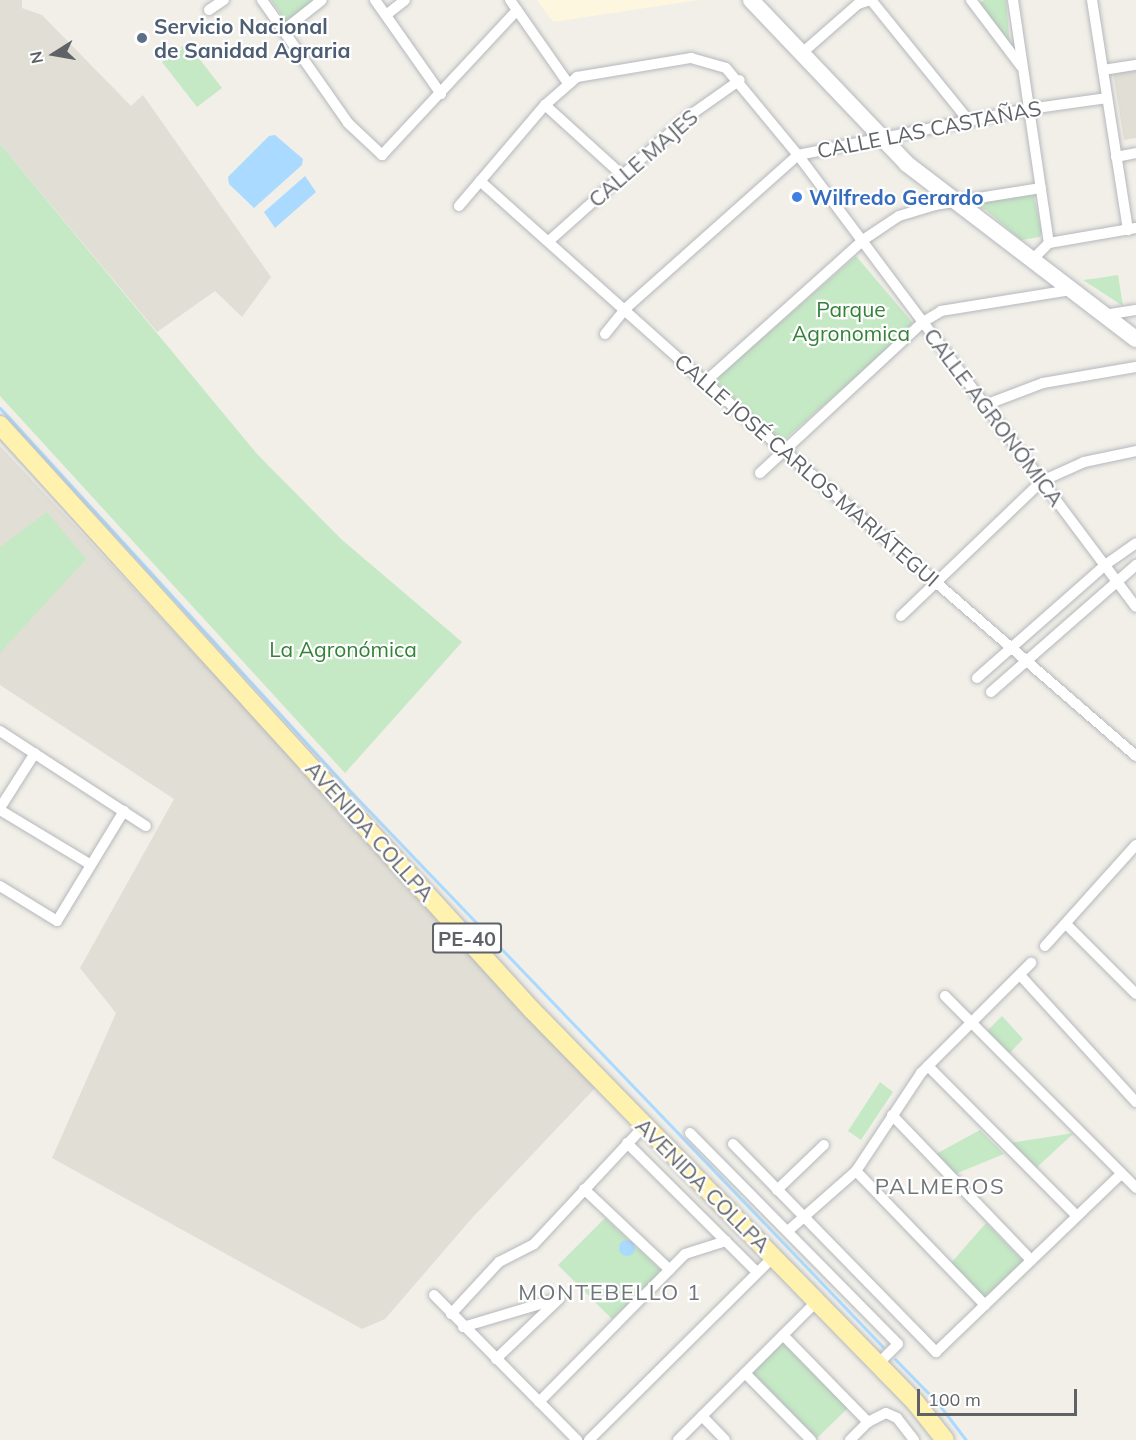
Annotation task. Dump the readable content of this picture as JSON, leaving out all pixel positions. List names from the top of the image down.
{
  "streets": {
    "main road": ["AVENIDA COLLPA", "PE-40"],
    "street": [
      "CALLE LAS CASTAÑAS",
      "CALLE MAJES",
      "CALLE AGRONÓMICA",
      "CALLE JOSÉ CARLOS MARIÁTEGUI"
    ]
  },
  "crossings": [
    ["CALLE LAS CASTAÑAS", "CALLE AGRONÓMICA"],
    ["CALLE LAS CASTAÑAS", "CALLE JOSÉ CARLOS MARIÁTEGUI"],
    ["CALLE MAJES", "CALLE AGRONÓMICA"],
    ["CALLE MAJES", "CALLE JOSÉ CARLOS MARIÁTEGUI"]
  ],
  "districts": ["PALMEROS", "MONTEBELLO 1"],
  "parks": ["Parque Agronomica", "La Agronómica"],
  "places": ["Servicio Nacional de Sanidad Agraria", "Wilfredo Gerardo"],
  "scale_bar": "100 m",
  "north": "left"
}
